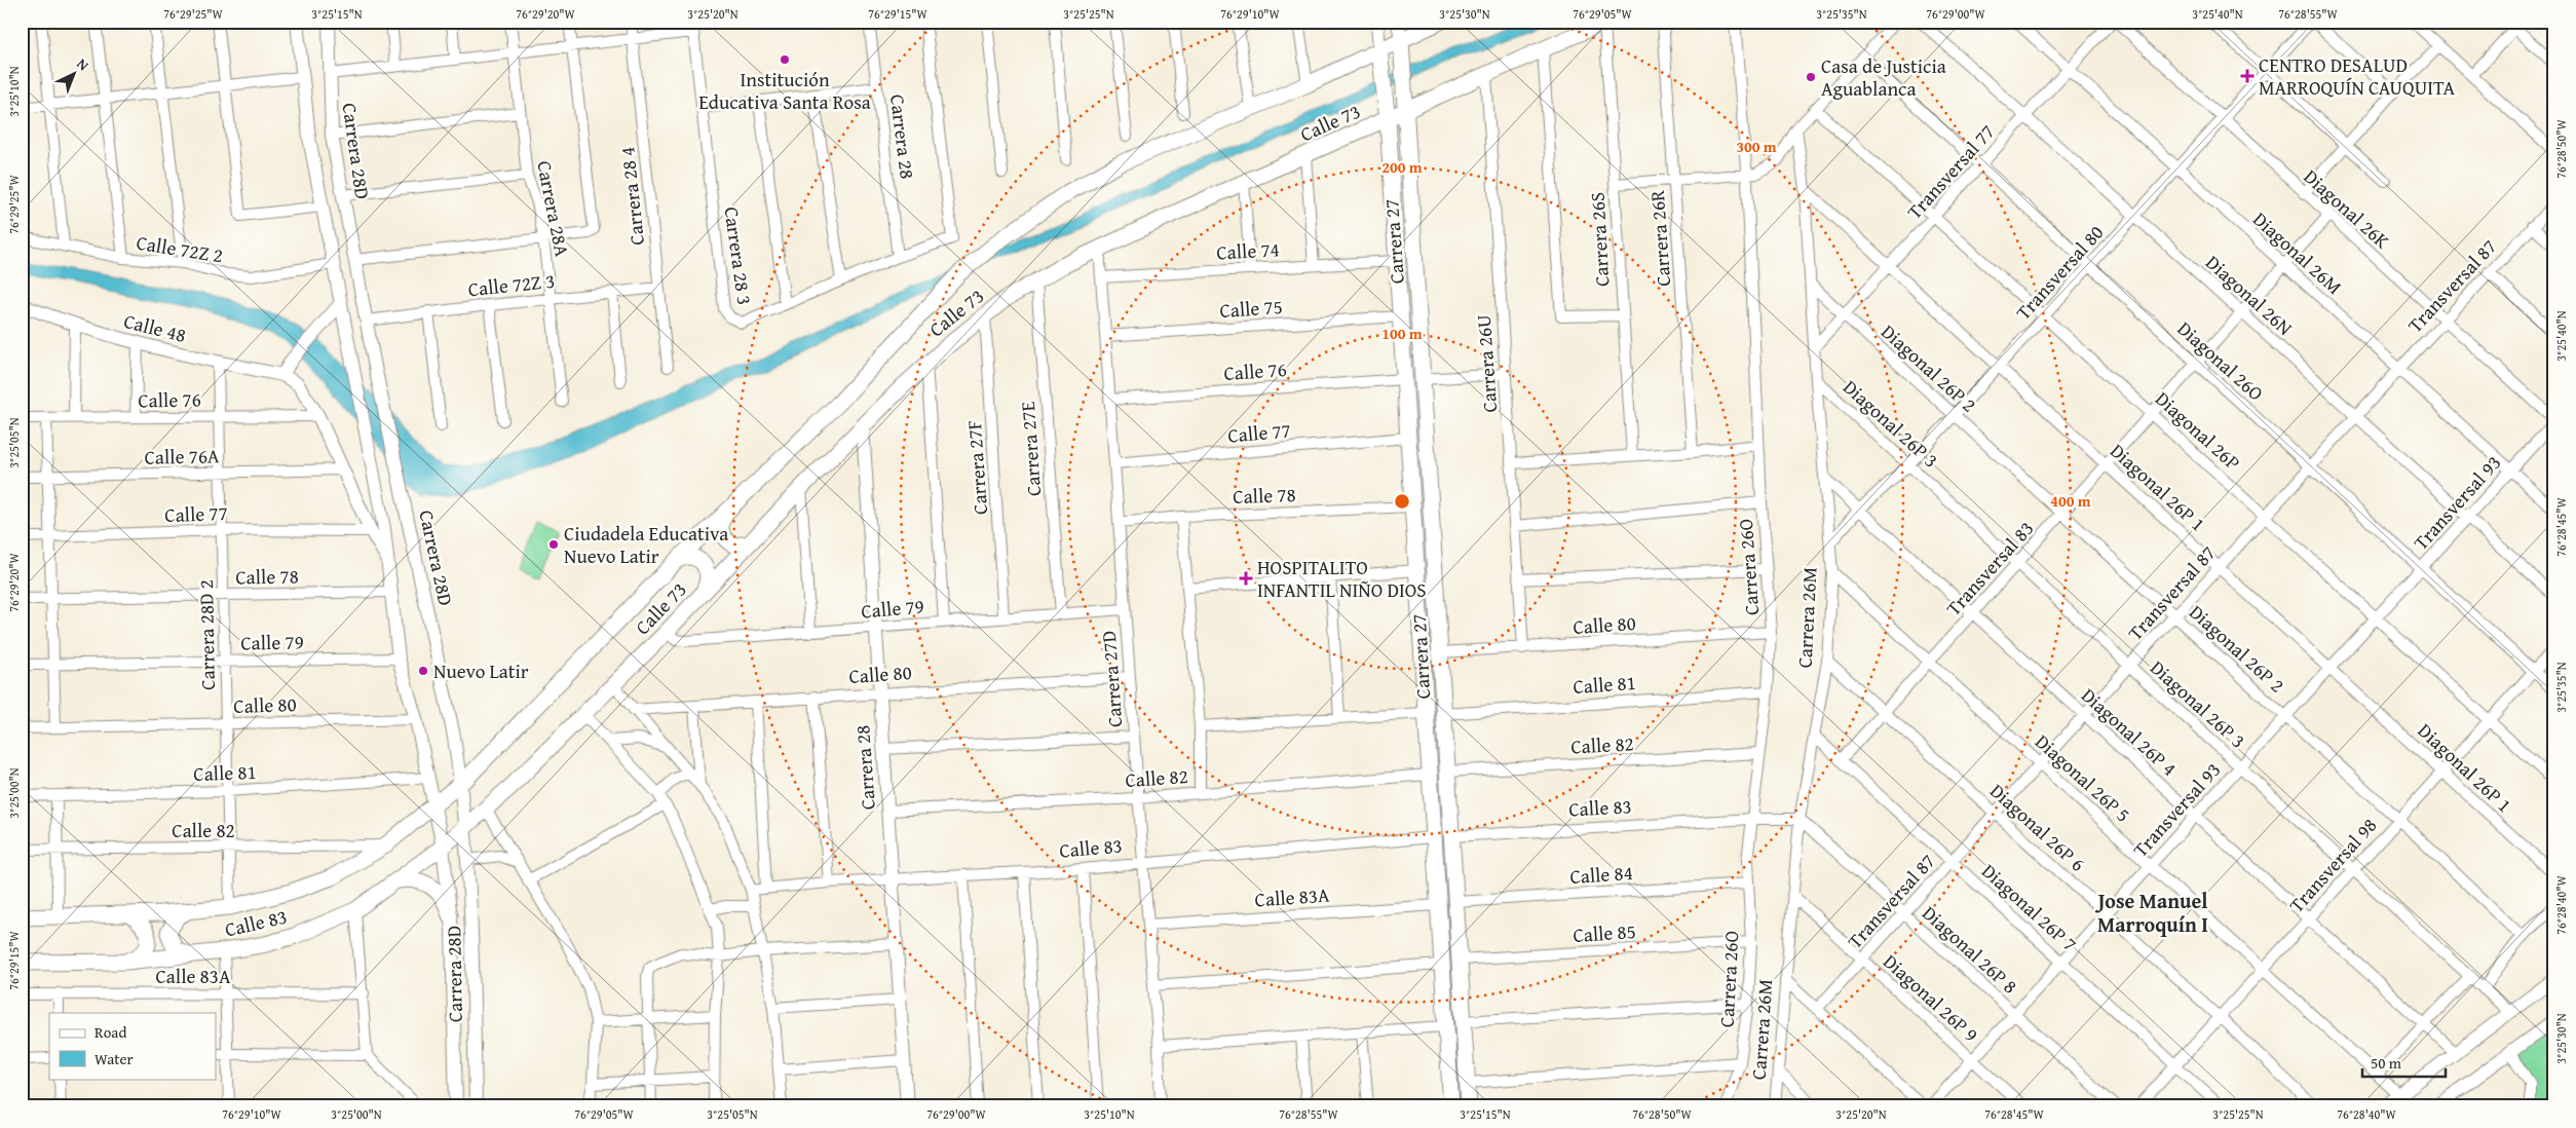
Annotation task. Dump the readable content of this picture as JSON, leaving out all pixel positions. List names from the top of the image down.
{
  "streets": {
    "main road": ["Calle 73", "Carrera 27", "Calle 83"],
    "street": [
      "Carrera 28",
      "Carrera 28D",
      "Transversal 77",
      "Carrera 28 4",
      "Carrera 28A",
      "Diagonal 26K",
      "Carrera 26R",
      "Carrera 26S",
      "Calle 72Z 2",
      "Calle 74",
      "Diagonal 26M",
      "Carrera 28 3",
      "Transversal 80",
      "Calle 72Z 3",
      "Transversal 87",
      "Diagonal 26N",
      "Calle 75",
      "Calle 48",
      "Diagonal 26O",
      "Carrera 26U",
      "Diagonal 26P 2",
      "Calle 76",
      "Diagonal 26P 3",
      "Diagonal 26P",
      "Calle 77",
      "Carrera 27E",
      "Calle 76A",
      "Carrera 27F",
      "Diagonal 26P 1",
      "Calle 78",
      "Transversal 93",
      "Carrera 26O",
      "Transversal 83",
      "Calle 79",
      "Carrera 26M",
      "Calle 80",
      "Carrera 28D 2",
      "Carrera 27D",
      "Calle 81",
      "Diagonal 26P 4",
      "Calle 82",
      "Diagonal 26P 5",
      "Diagonal 26P 6",
      "Transversal 98",
      "Calle 84",
      "Calle 83A",
      "Diagonal 26P 7",
      "Calle 85",
      "Diagonal 26P 8",
      "Diagonal 26P 9"
    ]
  },
  "crossings": [
    ["Calle 73", "Carrera 28"],
    ["Calle 73", "Carrera 28D"],
    ["Calle 73", "Carrera 26S"],
    ["Calle 73", "Carrera 27"],
    ["Calle 73", "Carrera 26U"],
    ["Calle 73", "Carrera 27E"],
    ["Calle 73", "Carrera 27F"],
    ["Calle 73", "Calle 79"],
    ["Calle 73", "Carrera 27D"],
    ["Calle 73", "Calle 83"],
    ["Carrera 28", "Carrera 28 3"],
    ["Carrera 28", "Calle 79"],
    ["Carrera 28", "Calle 80"],
    ["Carrera 28", "Calle 82"],
    ["Carrera 28", "Calle 83"],
    ["Carrera 28D", "Calle 72Z 2"],
    ["Carrera 28D", "Calle 72Z 3"],
    ["Carrera 28D", "Calle 78"],
    ["Carrera 28D", "Calle 79"],
    ["Carrera 28D", "Calle 80"],
    ["Carrera 28D", "Calle 81"],
    ["Carrera 28D", "Calle 83"],
    ["Transversal 77", "Diagonal 26M"],
    ["Transversal 77", "Diagonal 26N"],
    ["Transversal 77", "Diagonal 26O"],
    ["Transversal 77", "Diagonal 26P 2"],
    ["Transversal 77", "Diagonal 26P"],
    ["Transversal 77", "Diagonal 26P 1"],
    ["Transversal 77", "Carrera 26M"],
    ["Carrera 28 4", "Calle 72Z 3"],
    ["Carrera 28A", "Calle 72Z 3"],
    ["Diagonal 26K", "Transversal 80"],
    ["Diagonal 26K", "Transversal 87"],
    ["Diagonal 26K", "Transversal 93"],
    ["Diagonal 26K", "Transversal 83"],
    ["Carrera 27", "Calle 74"],
    ["Carrera 27", "Calle 75"],
    ["Carrera 27", "Calle 76"],
    ["Carrera 27", "Calle 77"],
    ["Carrera 27", "Calle 78"],
    ["Carrera 27", "Calle 80"],
    ["Carrera 27", "Calle 81"],
    ["Carrera 27", "Calle 82"],
    ["Carrera 27", "Calle 83"],
    ["Carrera 27", "Calle 84"],
    ["Carrera 27", "Calle 83A"],
    ["Carrera 27", "Calle 85"],
    ["Calle 74", "Carrera 27D"],
    ["Diagonal 26M", "Transversal 80"],
    ["Diagonal 26M", "Transversal 87"],
    ["Diagonal 26M", "Transversal 93"],
    ["Diagonal 26M", "Transversal 83"],
    ["Transversal 80", "Diagonal 26N"],
    ["Transversal 80", "Diagonal 26O"],
    ["Transversal 80", "Diagonal 26P 2"],
    ["Transversal 80", "Diagonal 26P 3"],
    ["Transversal 80", "Diagonal 26P"],
    ["Transversal 80", "Diagonal 26P 1"],
    ["Transversal 80", "Carrera 26M"],
    ["Transversal 80", "Diagonal 26P 4"],
    ["Transversal 87", "Diagonal 26N"],
    ["Transversal 87", "Diagonal 26O"],
    ["Transversal 87", "Diagonal 26P 2"],
    ["Transversal 87", "Diagonal 26P 3"],
    ["Transversal 87", "Diagonal 26P"],
    ["Transversal 87", "Diagonal 26P 1"],
    ["Transversal 87", "Diagonal 26P 4"],
    ["Transversal 87", "Diagonal 26P 5"],
    ["Transversal 87", "Diagonal 26P 6"],
    ["Transversal 87", "Diagonal 26P 7"],
    ["Transversal 87", "Diagonal 26P 8"],
    ["Transversal 87", "Diagonal 26P 9"],
    ["Diagonal 26N", "Transversal 93"],
    ["Diagonal 26N", "Transversal 83"],
    ["Calle 75", "Carrera 27D"],
    ["Calle 48", "Carrera 28D 2"],
    ["Diagonal 26O", "Transversal 93"],
    ["Diagonal 26O", "Transversal 83"],
    ["Diagonal 26O", "Transversal 98"],
    ["Carrera 26U", "Calle 80"],
    ["Diagonal 26P 2", "Transversal 93"],
    ["Diagonal 26P 2", "Transversal 83"],
    ["Diagonal 26P 2", "Carrera 26M"],
    ["Diagonal 26P 2", "Transversal 98"],
    ["Calle 76", "Carrera 28D 2"],
    ["Calle 76", "Carrera 27D"],
    ["Diagonal 26P 3", "Transversal 93"],
    ["Diagonal 26P 3", "Transversal 83"],
    ["Diagonal 26P 3", "Carrera 26M"],
    ["Diagonal 26P 3", "Transversal 98"],
    ["Diagonal 26P", "Transversal 93"],
    ["Diagonal 26P", "Transversal 83"],
    ["Diagonal 26P", "Transversal 98"],
    ["Calle 77", "Carrera 28D 2"],
    ["Calle 77", "Carrera 27D"],
    ["Carrera 27E", "Calle 79"],
    ["Calle 76A", "Carrera 28D 2"],
    ["Carrera 27F", "Calle 79"],
    ["Diagonal 26P 1", "Transversal 93"],
    ["Diagonal 26P 1", "Transversal 83"],
    ["Diagonal 26P 1", "Carrera 26M"],
    ["Diagonal 26P 1", "Transversal 98"],
    ["Calle 78", "Carrera 28D 2"],
    ["Calle 78", "Carrera 27D"],
    ["Transversal 93", "Diagonal 26P 4"],
    ["Transversal 93", "Diagonal 26P 5"],
    ["Transversal 93", "Diagonal 26P 6"],
    ["Transversal 93", "Diagonal 26P 7"],
    ["Transversal 93", "Diagonal 26P 8"],
    ["Transversal 93", "Diagonal 26P 9"],
    ["Carrera 26O", "Calle 80"],
    ["Carrera 26O", "Calle 81"],
    ["Carrera 26O", "Calle 82"],
    ["Carrera 26O", "Calle 83"],
    ["Carrera 26O", "Calle 84"],
    ["Carrera 26O", "Calle 85"],
    ["Transversal 83", "Diagonal 26P 4"],
    ["Transversal 83", "Diagonal 26P 5"],
    ["Transversal 83", "Diagonal 26P 6"],
    ["Transversal 83", "Diagonal 26P 7"],
    ["Calle 79", "Carrera 28D 2"],
    ["Calle 79", "Carrera 27D"],
    ["Carrera 26M", "Diagonal 26P 4"],
    ["Carrera 26M", "Diagonal 26P 5"],
    ["Carrera 26M", "Calle 83"],
    ["Carrera 26M", "Diagonal 26P 6"],
    ["Carrera 26M", "Diagonal 26P 7"],
    ["Carrera 26M", "Diagonal 26P 8"],
    ["Carrera 26M", "Diagonal 26P 9"],
    ["Calle 80", "Carrera 28D 2"],
    ["Calle 80", "Carrera 27D"],
    ["Carrera 28D 2", "Calle 81"],
    ["Carrera 28D 2", "Calle 82"],
    ["Carrera 28D 2", "Calle 83"],
    ["Carrera 27D", "Calle 82"],
    ["Carrera 27D", "Calle 83"],
    ["Carrera 27D", "Calle 83A"],
    ["Diagonal 26P 4", "Transversal 98"],
    ["Calle 82", "Calle 83"],
    ["Diagonal 26P 5", "Transversal 98"],
    ["Calle 83", "Diagonal 26P 8"],
    ["Diagonal 26P 6", "Transversal 98"],
    ["Transversal 98", "Diagonal 26P 7"]
  ],
  "districts": ["Jose Manuel Marroquín I"],
  "places": {
    "other": [
      "Institución Educativa Santa Rosa",
      "Casa de Justicia Aguablanca",
      "Ciudadela Educativa Nuevo Latir",
      "Nuevo Latir"
    ],
    "health": ["CENTRO DESALUD MARROQUÍN CAUQUITA", "HOSPITALITO INFANTIL NIÑO DIOS"]
  },
  "legend": ["Road", "Water"],
  "scale_bar": "50 m",
  "north": "top right",
  "coordinates": [
    "76°29'25\"W",
    "3°25'15\"N",
    "76°29'20\"W",
    "3°25'20\"N",
    "76°29'15\"W",
    "3°25'25\"N",
    "76°29'10\"W",
    "3°25'30\"N",
    "76°29'05\"W",
    "3°25'35\"N",
    "76°29'00\"W",
    "3°25'40\"N",
    "76°28'55\"W",
    "3°25'10\"N",
    "76°28'50\"W",
    "3°25'05\"N",
    "76°28'45\"W",
    "3°25'00\"N",
    "76°28'40\"W"
  ],
  "rings": [
    "300 m",
    "200 m",
    "100 m",
    "400 m"
  ]
}
